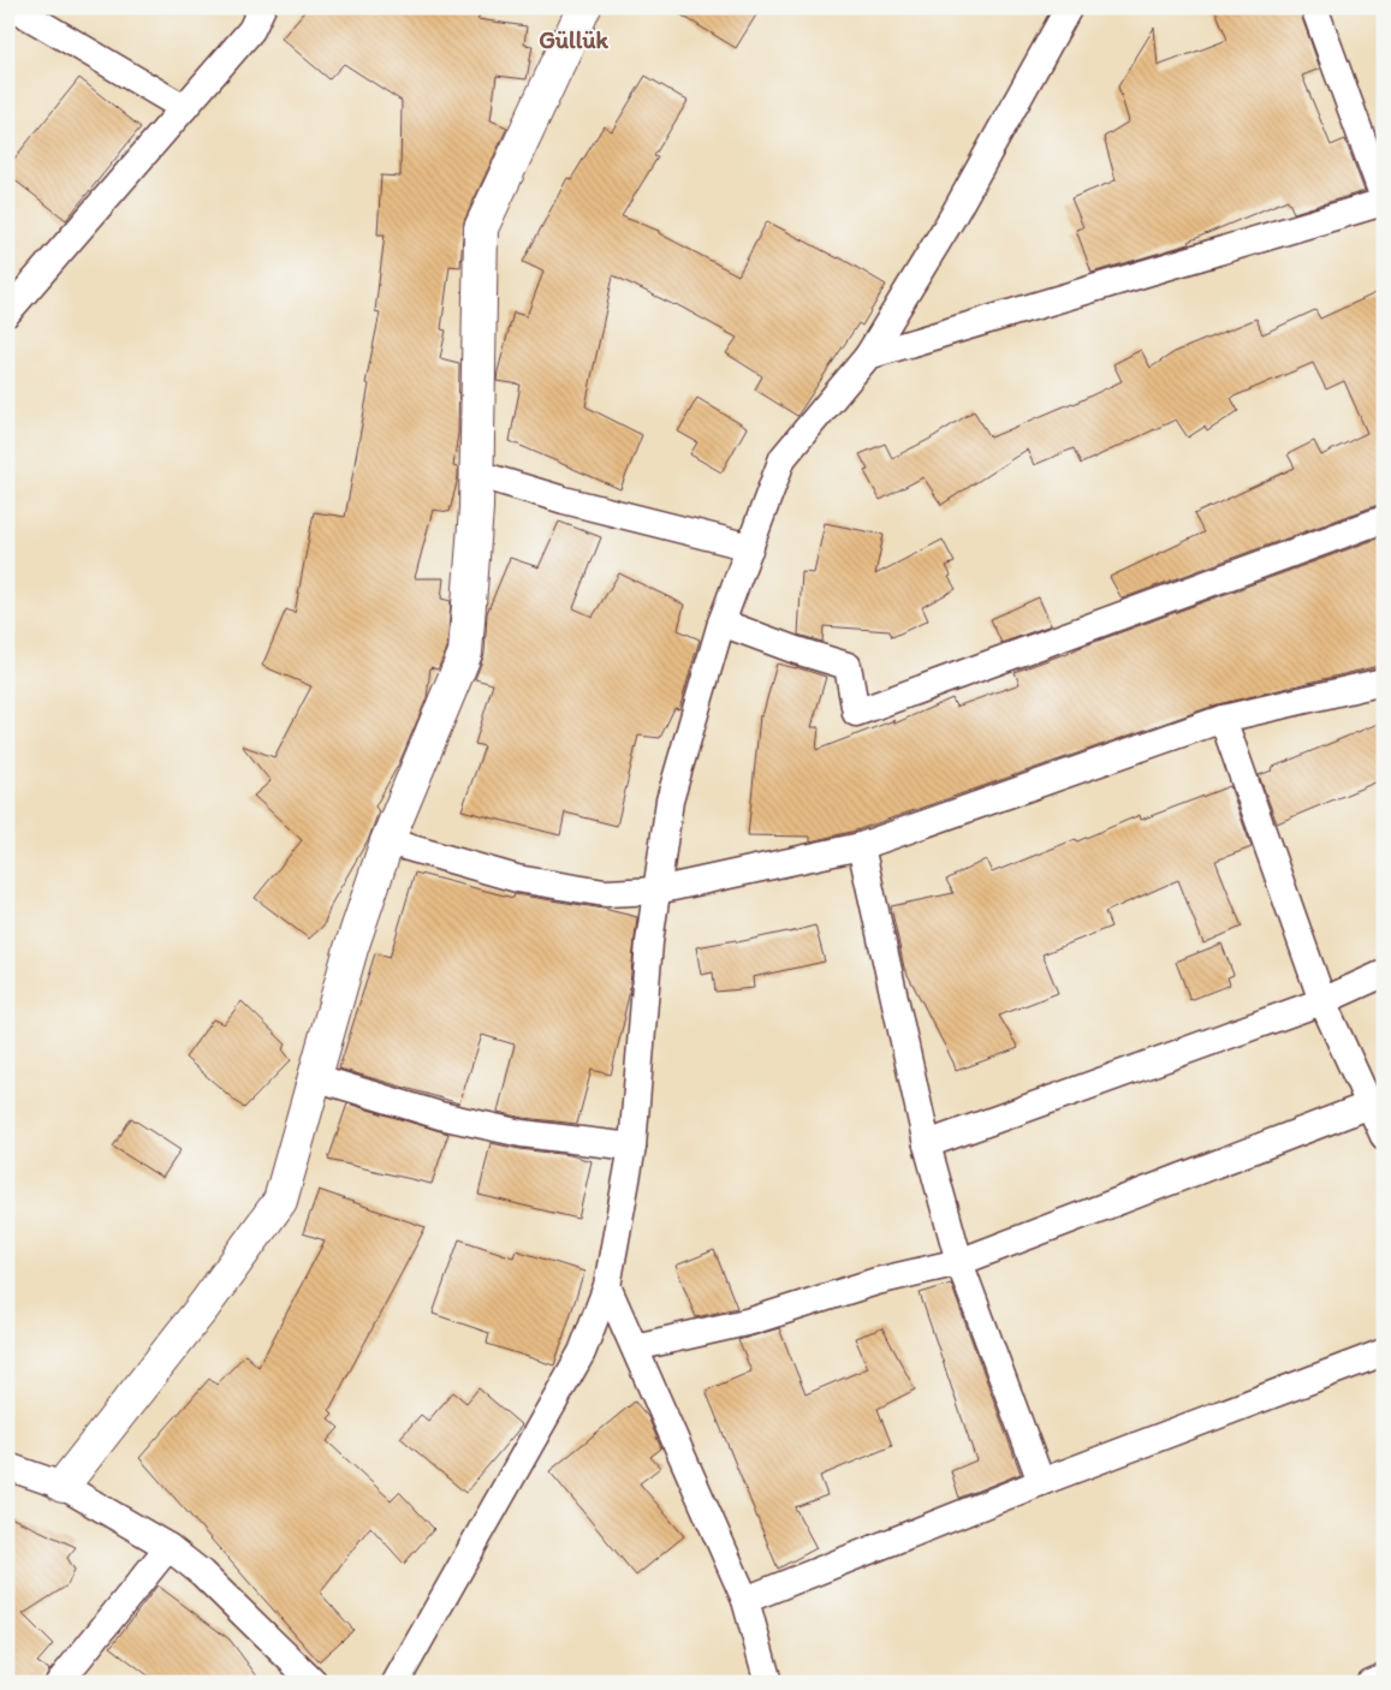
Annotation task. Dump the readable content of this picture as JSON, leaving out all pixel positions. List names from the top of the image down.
{
  "districts": ["Güllük"]
}
